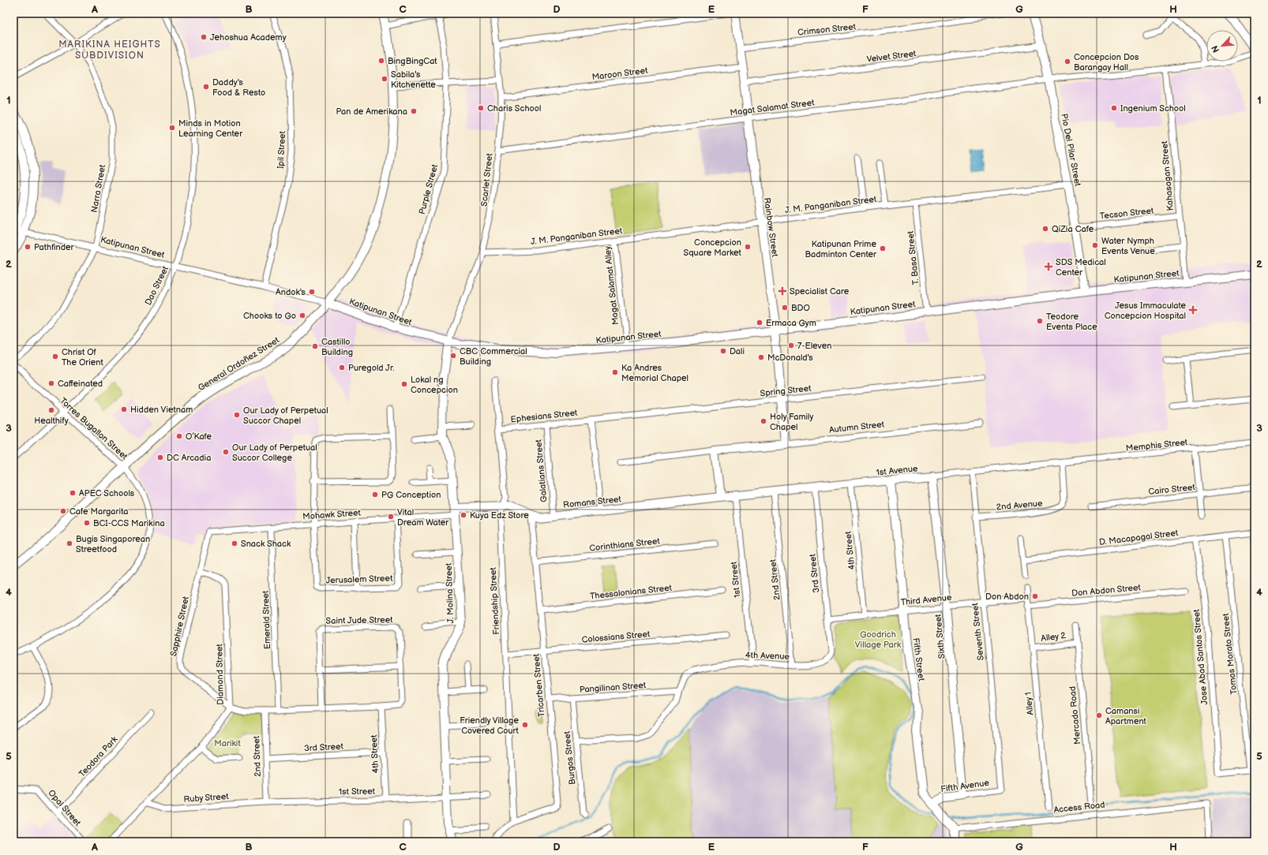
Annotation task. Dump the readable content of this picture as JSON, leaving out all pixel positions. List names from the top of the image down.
{
  "streets": {
    "street": [
      "Crimson Street",
      "Velvet Street",
      "Maroon Street",
      "Magat Salamat Street",
      "Ipil Street",
      "Pio Del Pilar Street",
      "Kahasagan Street",
      "Scarlet Street",
      "Narra Street",
      "Purple Street",
      "J. M. Panganiban Street",
      "Tecson Street",
      "Rainbow Street",
      "Katipunan Street",
      "T. Basa Street",
      "Dao Street",
      "Magat Salamat Alley",
      "General Ordoñez Street",
      "Spring Street",
      "Ephesians Street",
      "Autumn Street",
      "Torres Bugallon Street",
      "Memphis Street",
      "1st Avenue",
      "Galatians Street",
      "Cairo Street",
      "Romans Street",
      "2nd Avenue",
      "Mohawk Street",
      "D. Macapagal Street",
      "Corinthians Street",
      "4th Street",
      "3rd Street",
      "Jerusalem Street",
      "1st Street",
      "2nd Street",
      "Don Abdon Street",
      "Thessalonians Street",
      "J. Molina Street",
      "Third Avenue",
      "Friendship Street",
      "Emerald Street",
      "Saint Jude Street",
      "Sapphire Street",
      "Seventh Street",
      "Colossians Street",
      "Sixth Street",
      "Alley 2",
      "Tomas Morato Street",
      "4th Avenue",
      "Jose Abad Santos Street",
      "Fifth Street",
      "Diamond Street",
      "Tricarben Street",
      "Pangilinan Street",
      "Alley 1",
      "Mercado Road",
      "Teodora Park",
      "Burgos Street",
      "Fifth Avenue",
      "Ruby Street",
      "Access Road",
      "Opal Street"
    ]
  },
  "crossings": [
    ["Crimson Street", "Rainbow Street"],
    ["Velvet Street", "Pio Del Pilar Street"],
    ["Velvet Street", "Rainbow Street"],
    ["Maroon Street", "Scarlet Street"],
    ["Maroon Street", "Rainbow Street"],
    ["Magat Salamat Street", "Pio Del Pilar Street"],
    ["Magat Salamat Street", "Kahasagan Street"],
    ["Magat Salamat Street", "Scarlet Street"],
    ["Magat Salamat Street", "Rainbow Street"],
    ["Ipil Street", "Katipunan Street"],
    ["Pio Del Pilar Street", "J. M. Panganiban Street"],
    ["Pio Del Pilar Street", "Tecson Street"],
    ["Pio Del Pilar Street", "Katipunan Street"],
    ["Kahasagan Street", "Tecson Street"],
    ["Kahasagan Street", "Katipunan Street"],
    ["Scarlet Street", "J. M. Panganiban Street"],
    ["Scarlet Street", "Katipunan Street"],
    ["Scarlet Street", "J. Molina Street"],
    ["Narra Street", "Katipunan Street"],
    ["Purple Street", "Katipunan Street"],
    ["J. M. Panganiban Street", "Rainbow Street"],
    ["J. M. Panganiban Street", "T. Basa Street"],
    ["J. M. Panganiban Street", "Magat Salamat Alley"],
    ["Rainbow Street", "Katipunan Street"],
    ["Rainbow Street", "Spring Street"],
    ["Rainbow Street", "Autumn Street"],
    ["Katipunan Street", "T. Basa Street"],
    ["Katipunan Street", "Dao Street"],
    ["Katipunan Street", "Magat Salamat Alley"],
    ["Katipunan Street", "General Ordoñez Street"],
    ["Katipunan Street", "J. Molina Street"],
    ["Dao Street", "Torres Bugallon Street"],
    ["General Ordoñez Street", "Torres Bugallon Street"],
    ["Spring Street", "Ephesians Street"],
    ["Ephesians Street", "Galatians Street"],
    ["Ephesians Street", "Friendship Street"],
    ["Memphis Street", "1st Avenue"],
    ["Memphis Street", "2nd Avenue"],
    ["1st Avenue", "Romans Street"],
    ["1st Avenue", "2nd Avenue"],
    ["1st Avenue", "4th Street"],
    ["1st Avenue", "3rd Street"],
    ["1st Avenue", "1st Street"],
    ["1st Avenue", "2nd Street"],
    ["1st Avenue", "Seventh Street"],
    ["1st Avenue", "Sixth Street"],
    ["1st Avenue", "Fifth Street"],
    ["Galatians Street", "Romans Street"],
    ["Romans Street", "Mohawk Street"],
    ["Romans Street", "1st Street"],
    ["Romans Street", "J. Molina Street"],
    ["Romans Street", "Friendship Street"],
    ["Romans Street", "Tricarben Street"],
    ["2nd Avenue", "Seventh Street"],
    ["Mohawk Street", "Jerusalem Street"],
    ["Mohawk Street", "J. Molina Street"],
    ["Mohawk Street", "Emerald Street"],
    ["Mohawk Street", "Sapphire Street"],
    ["D. Macapagal Street", "Tomas Morato Street"],
    ["D. Macapagal Street", "Jose Abad Santos Street"],
    ["Corinthians Street", "Tricarben Street"],
    ["4th Street", "3rd Street"],
    ["4th Street", "1st Street"],
    ["4th Street", "Third Avenue"],
    ["4th Street", "Saint Jude Street"],
    ["3rd Street", "2nd Street"],
    ["3rd Street", "Third Avenue"],
    ["3rd Street", "4th Avenue"],
    ["1st Street", "2nd Street"],
    ["1st Street", "J. Molina Street"],
    ["1st Street", "4th Avenue"],
    ["1st Street", "Ruby Street"],
    ["2nd Street", "Sapphire Street"],
    ["2nd Street", "4th Avenue"],
    ["2nd Street", "Ruby Street"],
    ["Don Abdon Street", "Alley 1"],
    ["Thessalonians Street", "Tricarben Street"],
    ["Third Avenue", "Seventh Street"],
    ["Third Avenue", "Sixth Street"],
    ["Third Avenue", "Fifth Street"],
    ["Third Avenue", "Alley 1"],
    ["Friendship Street", "Colossians Street"],
    ["Friendship Street", "Tricarben Street"],
    ["Emerald Street", "Sapphire Street"],
    ["Saint Jude Street", "Sapphire Street"],
    ["Sapphire Street", "Diamond Street"],
    ["Seventh Street", "Fifth Avenue"],
    ["Colossians Street", "Tricarben Street"],
    ["Sixth Street", "Fifth Avenue"],
    ["Alley 2", "Alley 1"],
    ["Alley 2", "Mercado Road"],
    ["Tomas Morato Street", "Jose Abad Santos Street"],
    ["4th Avenue", "Pangilinan Street"],
    ["Fifth Street", "Fifth Avenue"],
    ["Fifth Street", "Access Road"],
    ["Diamond Street", "Ruby Street"],
    ["Tricarben Street", "Pangilinan Street"],
    ["Pangilinan Street", "Burgos Street"],
    ["Teodora Park", "Opal Street"]
  ],
  "districts": ["MARIKINA HEIGHTS SUBDIVISION"],
  "parks": ["Goodrich Village Park", "Marikit"],
  "places": {
    "other": [
      "Jehoshua Academy",
      "BingBingCat",
      "Concepcion Dos Barangay Hall",
      "Sabila's Kitchenette",
      "Daddy's Food & Resto",
      "Charis School",
      "Ingenium School",
      "Pan de Amerikana",
      "Minds in Motion Learning Center",
      "QiZia Cafe",
      "Water Nymph Events Venue",
      "Pathfinder",
      "Concepcion Square Market",
      "Katipunan Prime Badminton Center",
      "Andok's",
      "BDO",
      "Chooks to Go",
      "Teodore Events Place",
      "Ermaca Gym",
      "7-Eleven",
      "Castillo Building",
      "Dali",
      "CBC Commercial Building",
      "Christ Of The Orient",
      "McDonald's",
      "Puregold Jr.",
      "Ka Andres Memorial Chapel",
      "Caffeinated",
      "Lokal ng Concepcion",
      "Hidden Vietnam",
      "Healthify",
      "Our Lady of Perpetual Succor Chapel",
      "Holy Family Chapel",
      "O’Kafe",
      "Our Lady of Perpetual Succor College",
      "DC Arcadia",
      "APEC Schools",
      "PG Conception",
      "Cafe Margarita",
      "Kuya Edz Store",
      "Vital Dream Water",
      "BCI-CCS Marikina",
      "Bugis Singaporean Streetfood",
      "Snack Shack",
      "Don Abdon",
      "Camansi Apartment",
      "Friendly Village Covered Court"
    ],
    "health": ["SDS Medical Center", "Specialist Care", "Jesus Immaculate Concepcion Hospital"]
  },
  "north": "bottom left",
  "grid": {
    "columns": [
      "A",
      "B",
      "C",
      "D",
      "E",
      "F",
      "G",
      "H"
    ],
    "rows": [
      "1",
      "2",
      "3",
      "4",
      "5"
    ]
  }
}
